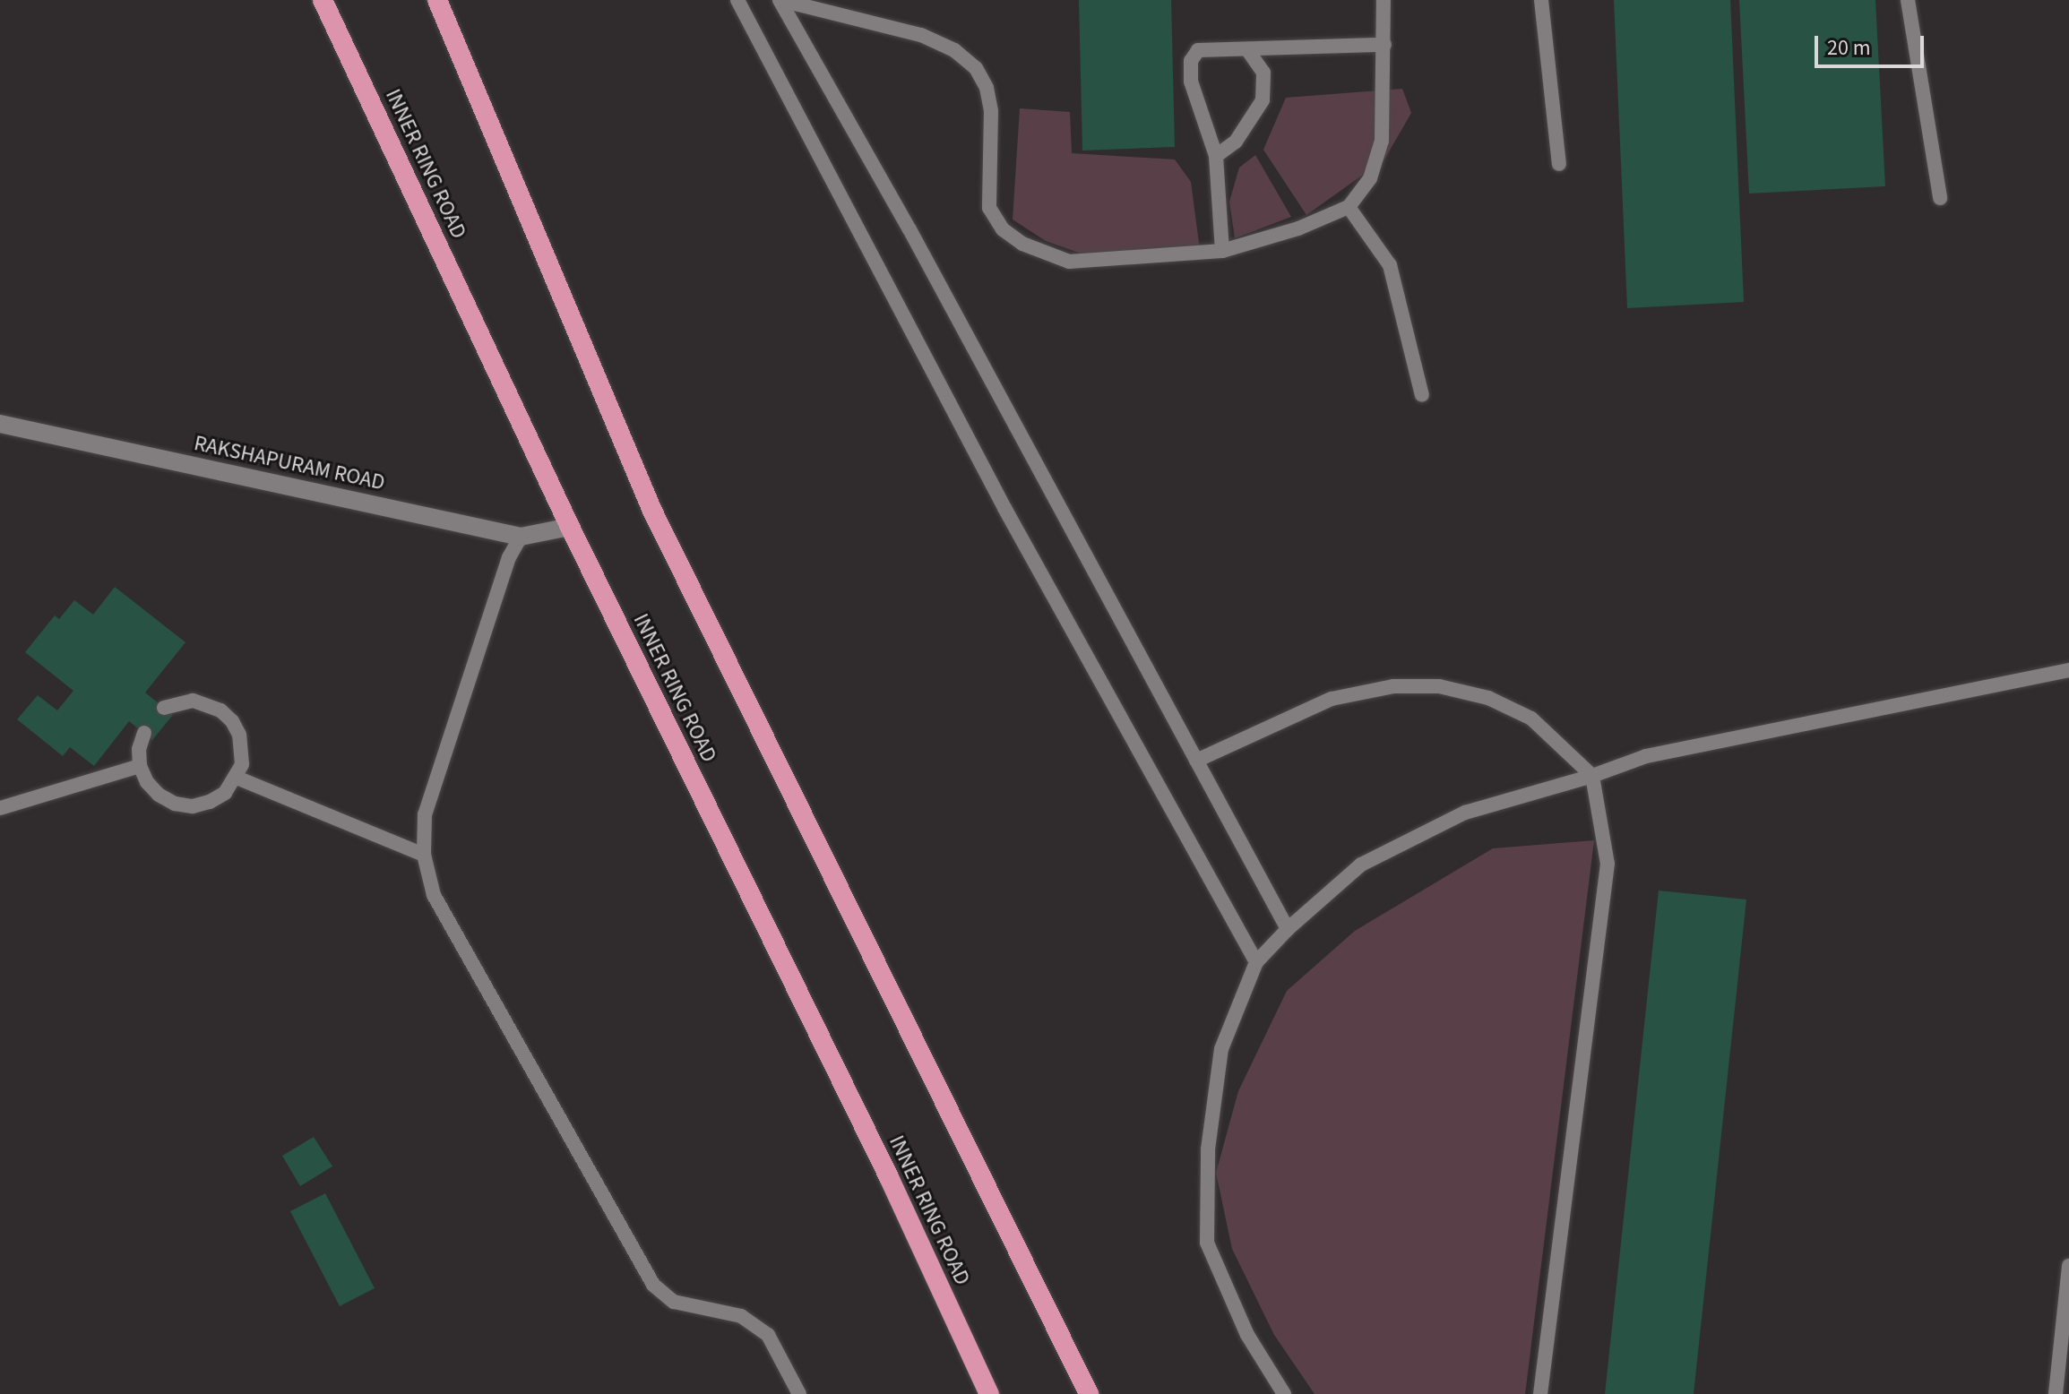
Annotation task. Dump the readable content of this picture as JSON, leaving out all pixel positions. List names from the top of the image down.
{
  "streets": {
    "highway": ["INNER RING ROAD"],
    "street": ["RAKSHAPURAM ROAD"]
  },
  "crossings": [
    ["INNER RING ROAD", "RAKSHAPURAM ROAD"]
  ],
  "scale_bar": "20 m"
}
